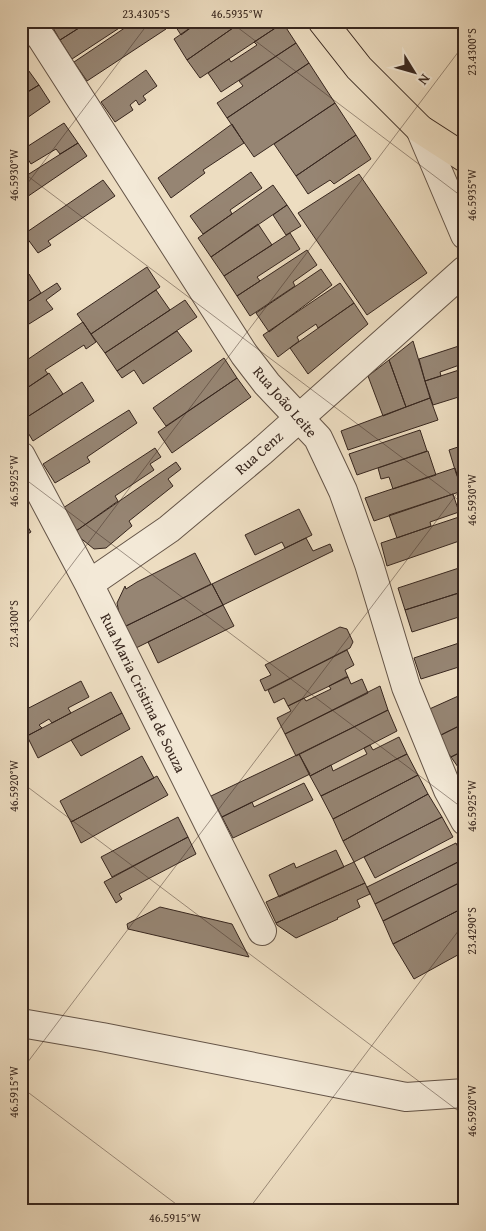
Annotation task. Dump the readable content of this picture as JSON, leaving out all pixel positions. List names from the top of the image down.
{
  "streets": {
    "street": ["Rua João Leite", "Rua Cenz", "Rua Maria Cristina de Souza"]
  },
  "crossings": [
    ["Rua João Leite", "Rua Cenz"],
    ["Rua Cenz", "Rua Maria Cristina de Souza"]
  ],
  "north": "bottom right",
  "coordinates": [
    "23.4305°S",
    "46.5935°W",
    "23.4300°S",
    "46.5930°W",
    "46.5925°W",
    "46.5920°W",
    "23.4290°S",
    "46.5915°W"
  ]
}
